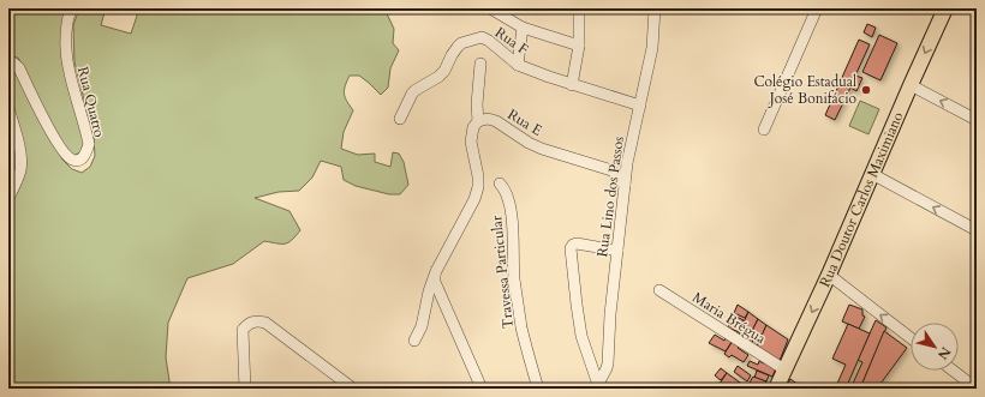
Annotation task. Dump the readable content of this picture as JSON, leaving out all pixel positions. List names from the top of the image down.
{
  "streets": {
    "main road": ["Rua Doutor Carlos Maximiano"],
    "street": [
      "Rua F",
      "Rua Quatro",
      "Rua E",
      "Rua Lino dos Passos",
      "Travessa Particular",
      "Maria Brégua"
    ]
  },
  "crossings": [
    ["Rua F", "Rua Lino dos Passos"],
    ["Rua Doutor Carlos Maximiano", "Maria Brégua"]
  ],
  "one_way": ["Rua Doutor Carlos Maximiano"],
  "places": ["Colégio Estadual José Bonifácio"],
  "north": "bottom right"
}
